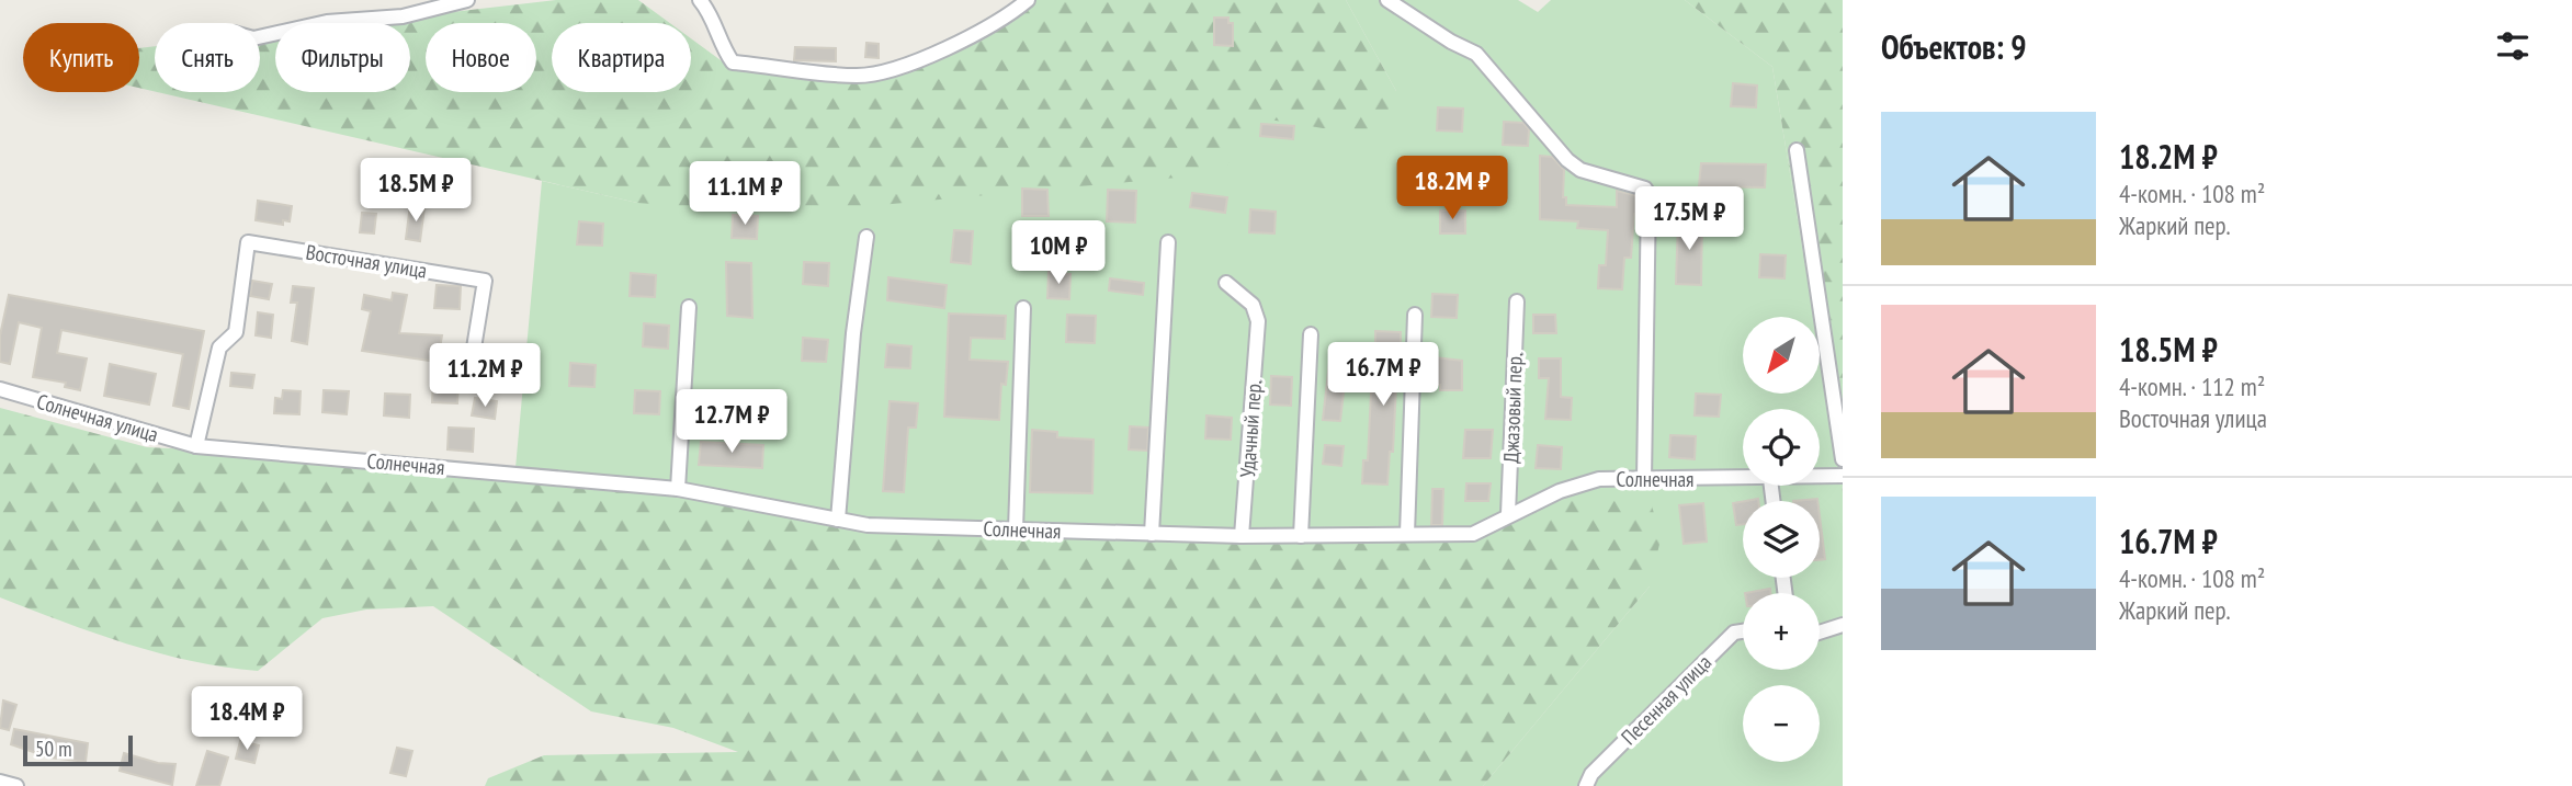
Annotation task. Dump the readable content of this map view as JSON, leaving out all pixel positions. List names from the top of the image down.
{
  "streets": {
    "street": [
      "Восточная улица",
      "Джазовый пер.",
      "Солнечная улица",
      "Удачный пер.",
      "Солнечная",
      "Песенная улица"
    ]
  },
  "crossings": [
    ["Восточная улица", "Солнечная улица"],
    ["Восточная улица", "Солнечная"],
    ["Джазовый пер.", "Солнечная"],
    ["Солнечная улица", "Солнечная"],
    ["Удачный пер.", "Солнечная"]
  ],
  "scale_bar": "50 m",
  "north": "bottom left",
  "page": {
    "heading": "Объектов: 9",
    "chip": [
      "Купить",
      "Снять",
      "Фильтры",
      "Новое",
      "Квартира"
    ],
    "list": [
      {
        "name": "18.2M ₽",
        "note": "4-комн. · 108 m² · Жаркий пер."
      },
      {
        "name": "18.5M ₽",
        "note": "4-комн. · 112 m² · Восточная улица"
      },
      {
        "name": "16.7M ₽",
        "note": "4-комн. · 108 m² · Жаркий пер."
      }
    ],
    "price": [
      "18.2M ₽",
      "18.5M ₽",
      "11.1M ₽",
      "17.5M ₽",
      "10M ₽",
      "16.7M ₽",
      "11.2M ₽",
      "12.7M ₽",
      "18.4M ₽"
    ],
    "map_buttons": ["+", "−"],
    "scale": "50 m"
  }
}
